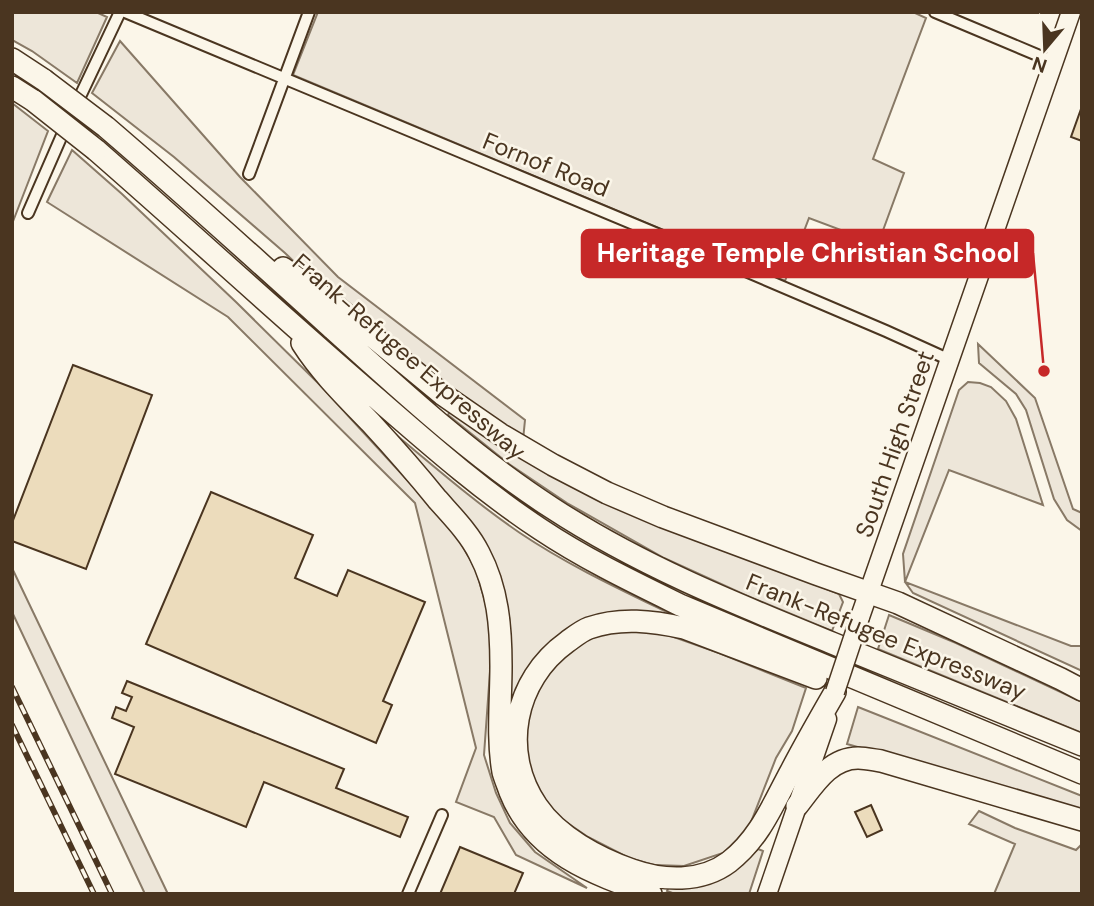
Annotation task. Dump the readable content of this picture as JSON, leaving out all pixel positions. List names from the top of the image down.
{
  "streets": {
    "highway": ["Frank-Refugee Expressway"],
    "main road": ["South High Street"],
    "street": ["Fornof Road"]
  },
  "crossings": [
    ["Fornof Road", "South High Street"]
  ],
  "places": ["Heritage Temple Christian School"],
  "north": "bottom"
}
